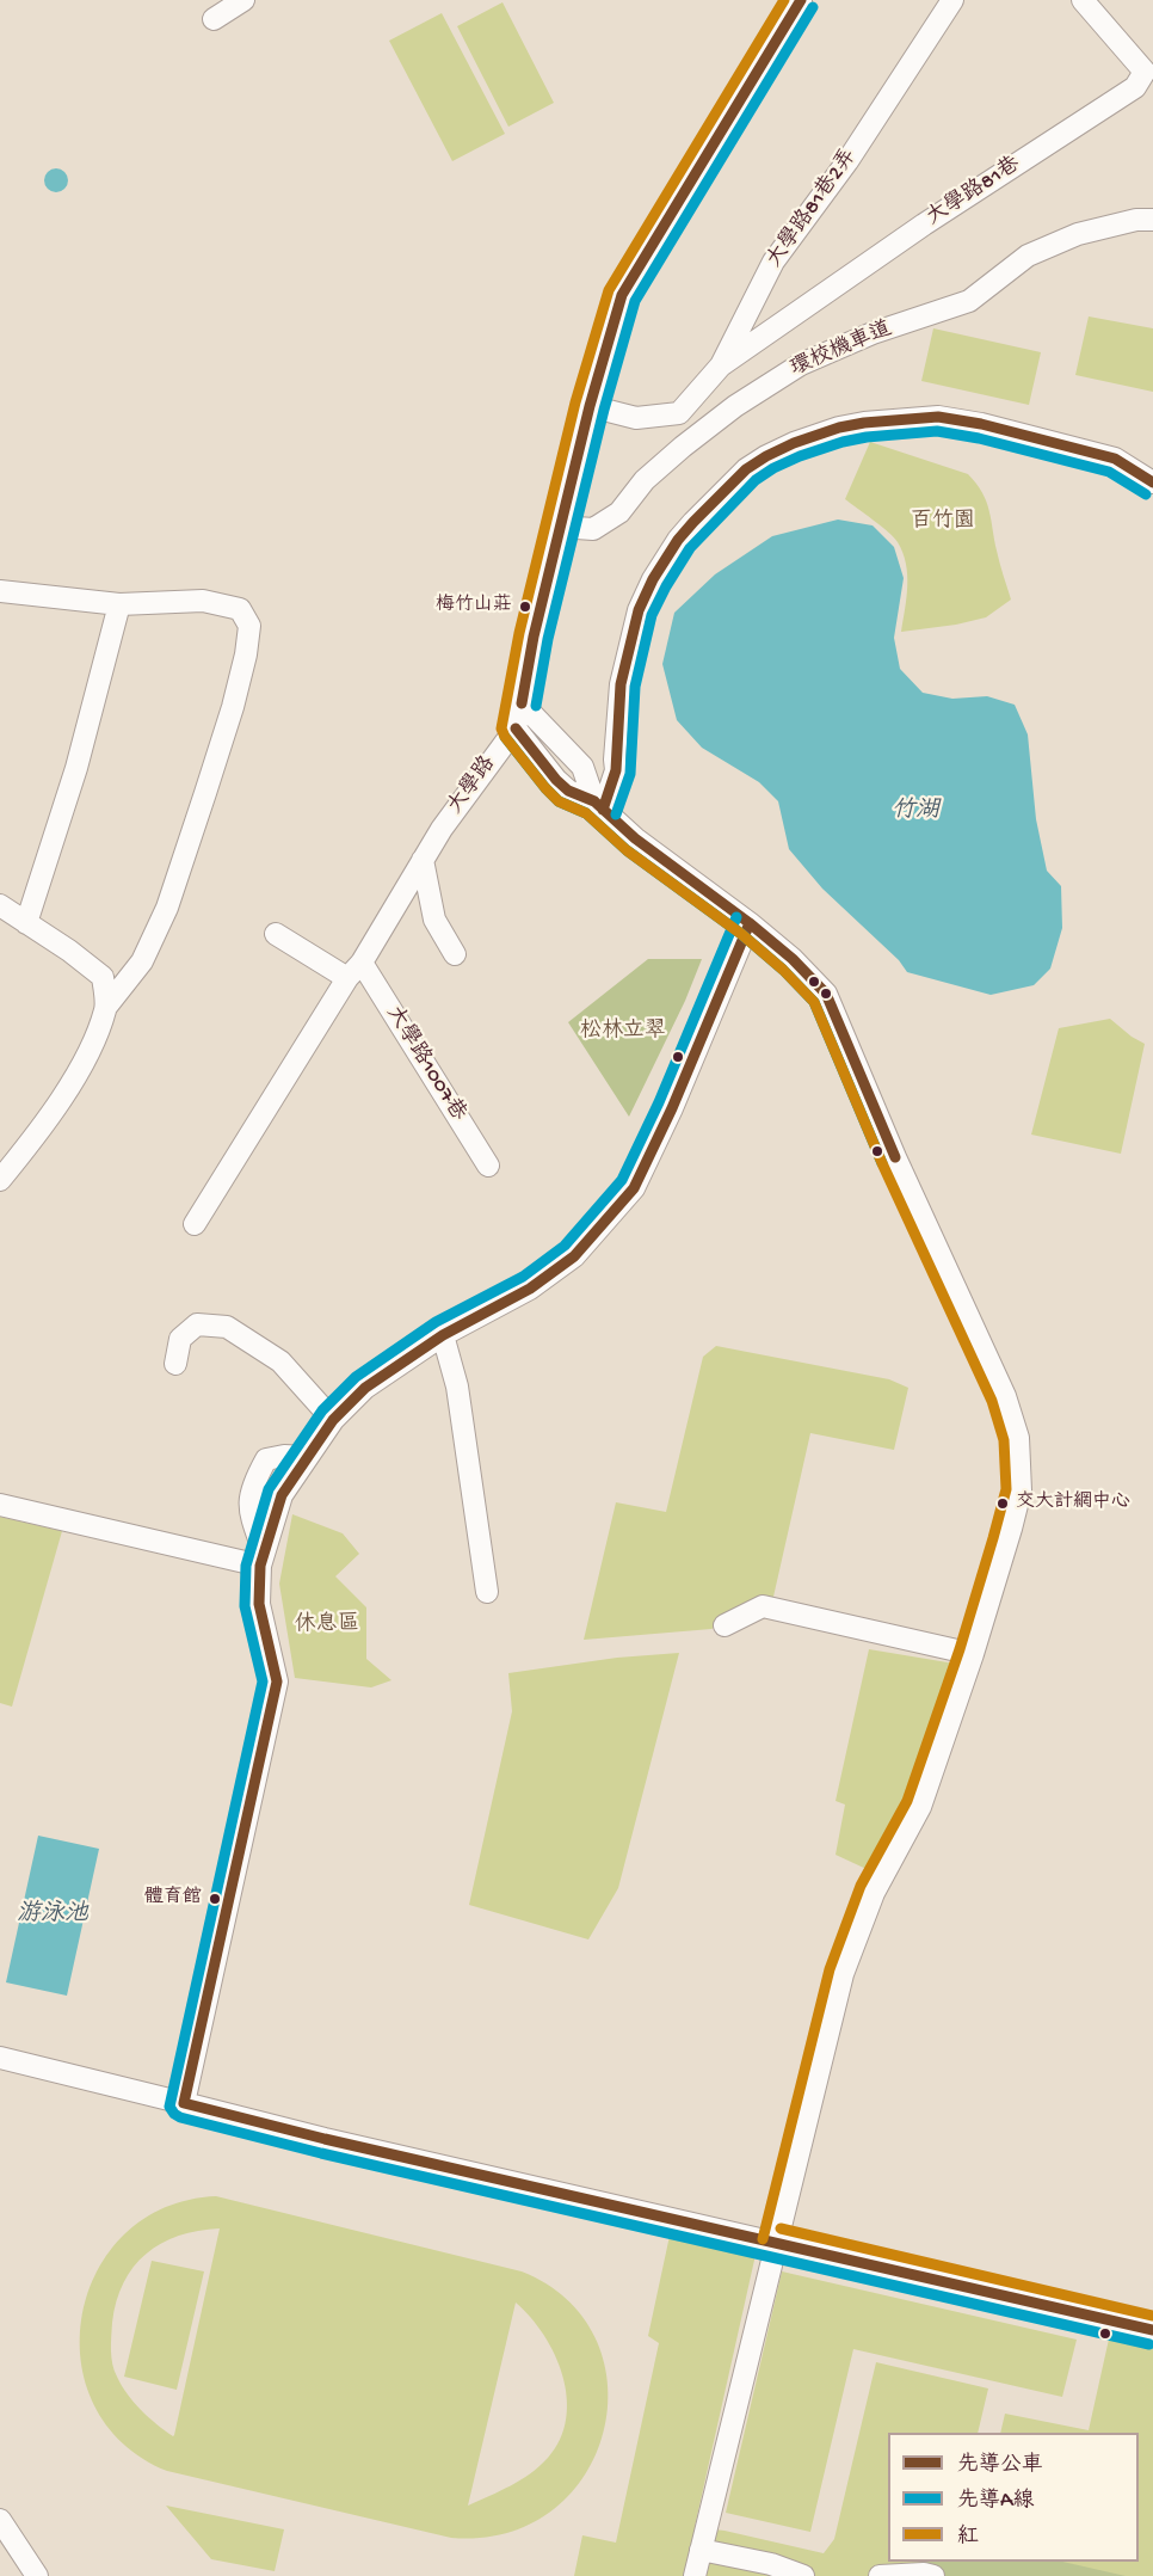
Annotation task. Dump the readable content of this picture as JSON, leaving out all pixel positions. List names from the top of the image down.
{
  "streets": {
    "street": [
      "大學路81巷",
      "大學路81巷2弄",
      "環校機車道",
      "大學路",
      "大學路1007巷"
    ]
  },
  "crossings": [
    ["大學路81巷", "大學路81巷2弄"],
    ["大學路81巷2弄", "大學路"],
    ["環校機車道", "大學路"],
    ["大學路", "大學路1007巷"]
  ],
  "water": ["竹湖", "游泳池"],
  "parks": ["百竹園", "松林立翠", "休息區"],
  "places": ["梅竹山莊", "交大計網中心", "體育館"],
  "lines": ["transit line 先導公車", "transit line 紅", "transit line 先導A線"],
  "legend": ["先導公車", "先導A線", "紅"]
}
